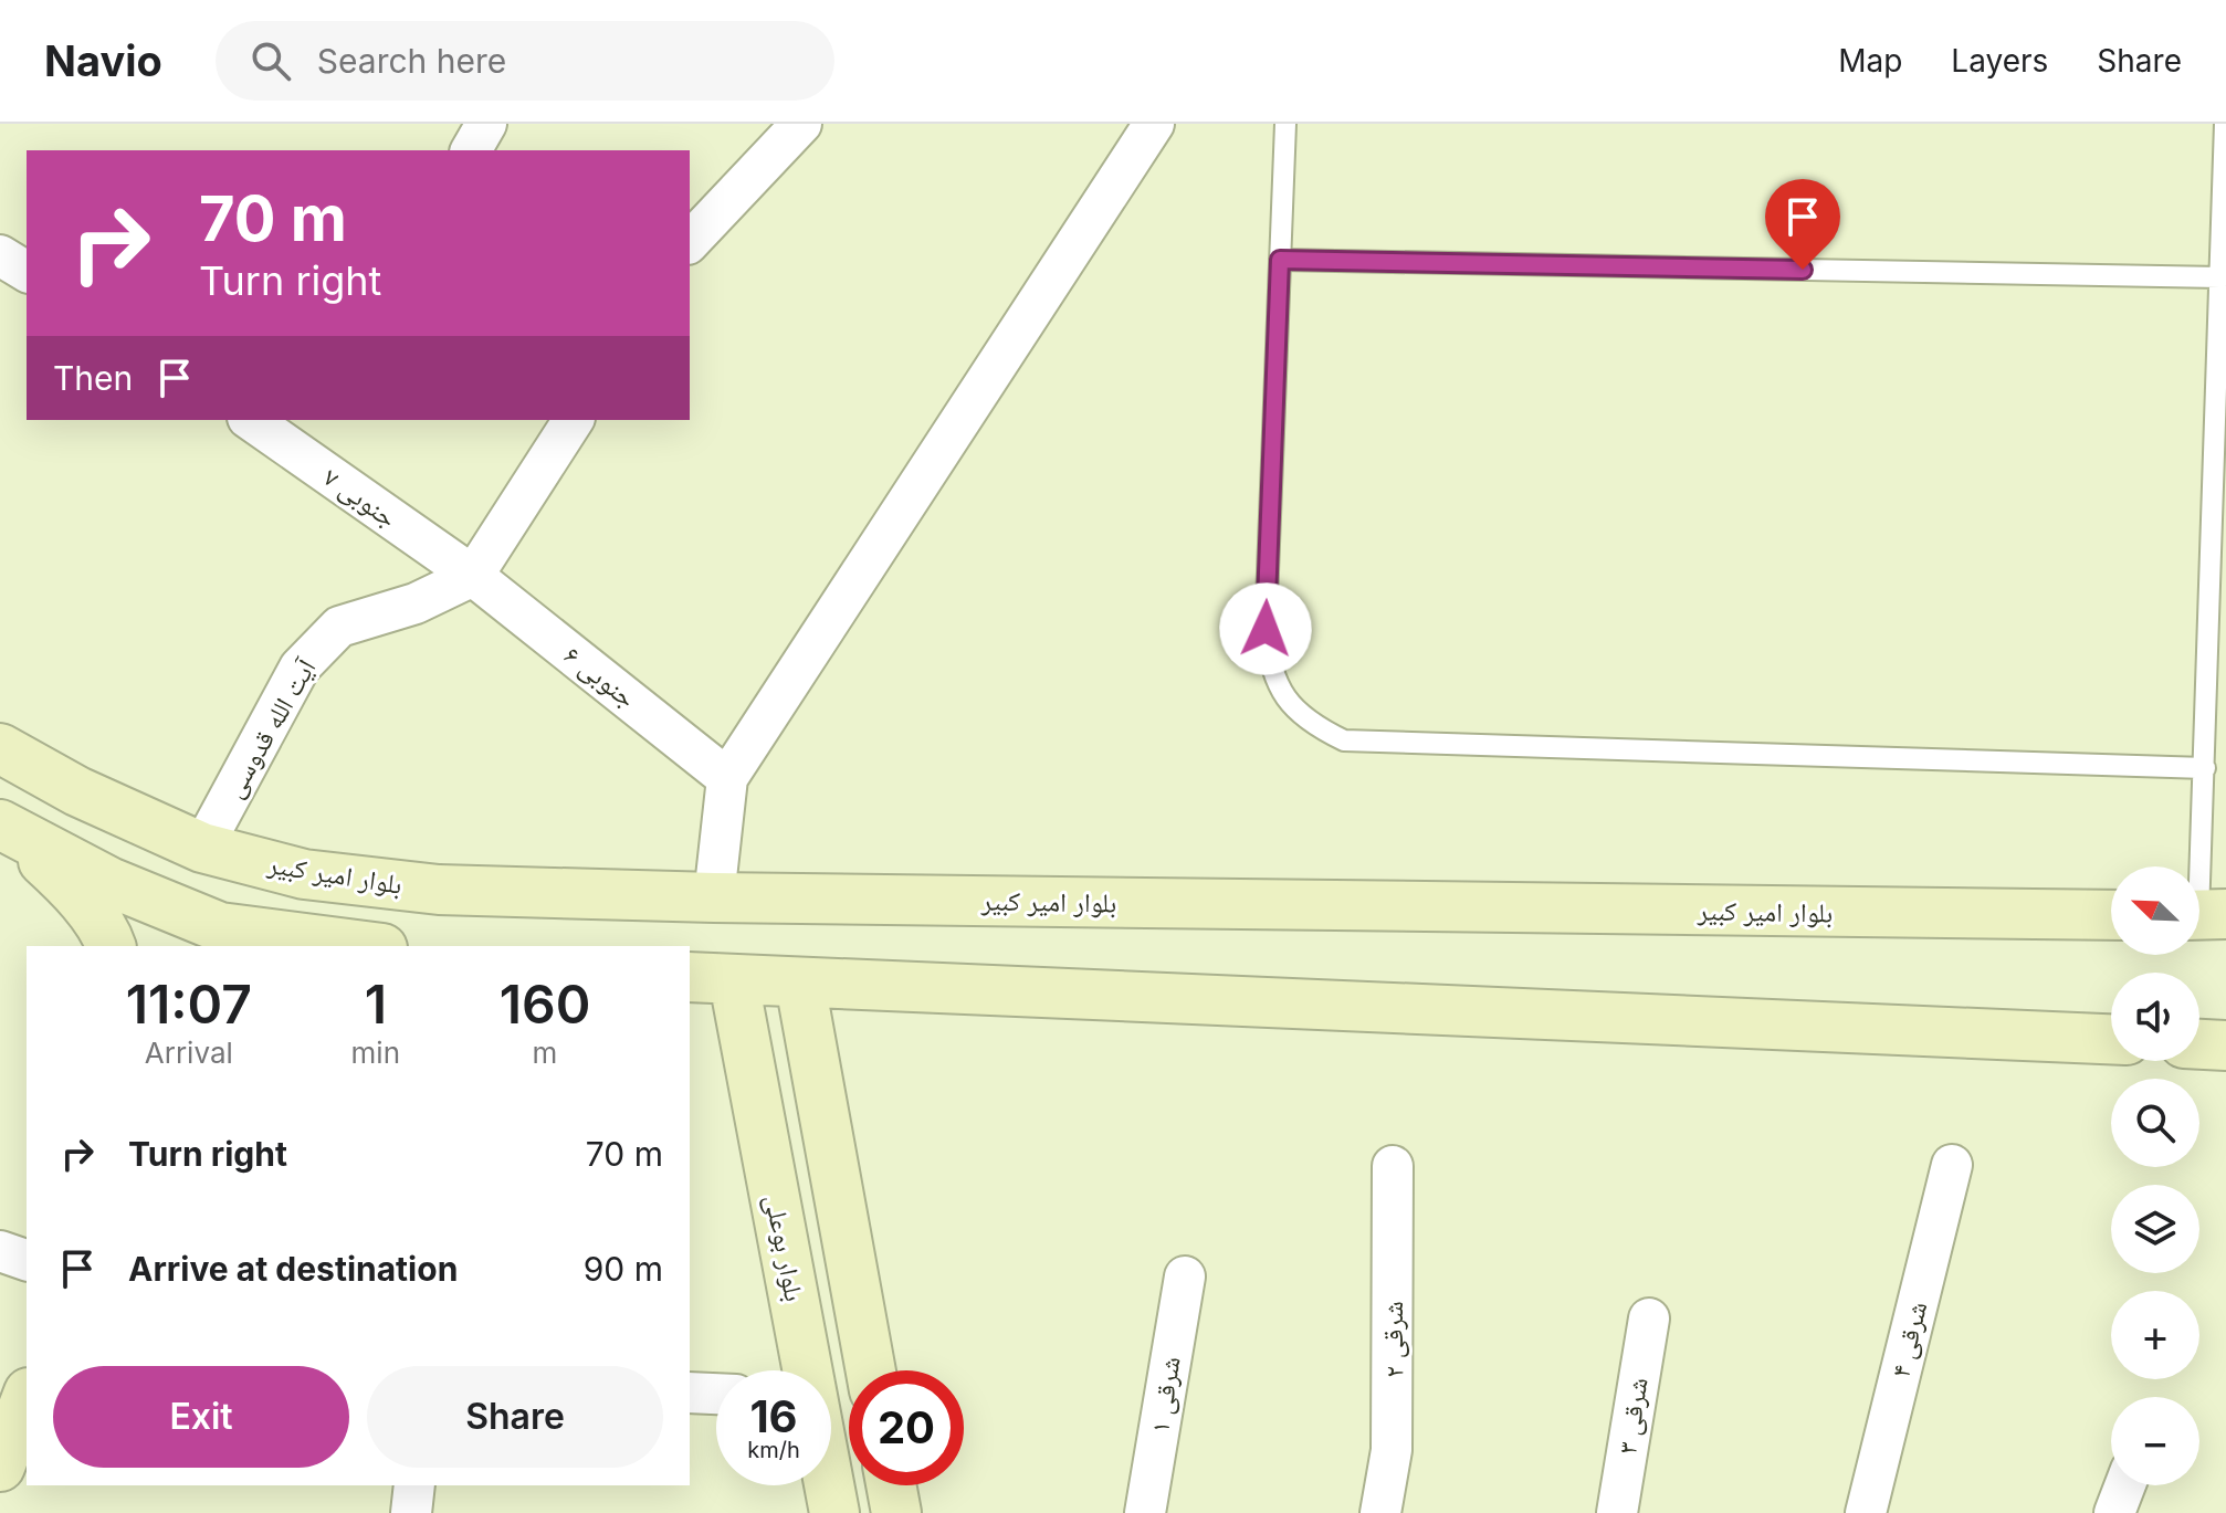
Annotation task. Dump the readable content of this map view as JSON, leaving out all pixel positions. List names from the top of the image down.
{
  "streets": {
    "main road": ["بلوار امیر کبیر", "بلوار بوعلی"],
    "street": [
      "۷ جنوبی",
      "۶ جنوبی",
      "آیت الله قدوسی",
      "شرقی ۲",
      "۴ شرقی",
      "شرقی ۱",
      "شرقی ۳"
    ]
  },
  "crossings": [
    ["۷ جنوبی", "۶ جنوبی"],
    ["۷ جنوبی", "آیت الله قدوسی"],
    ["۶ جنوبی", "آیت الله قدوسی"],
    ["آیت الله قدوسی", "بلوار امیر کبیر"]
  ],
  "north": "top left",
  "page": {
    "header": "Navio",
    "search": "Search here",
    "nav": ["Map", "Layers", "Share"],
    "turn": ["70 m", "Turn right"],
    "then": "Then",
    "map_buttons": ["+", "−"],
    "eta": [
      "11:07",
      "Arrival",
      "1",
      "min",
      "160",
      "m"
    ],
    "list": [
      {
        "name": "Turn right",
        "value": "70 m"
      },
      {
        "name": "Arrive at destination",
        "value": "90 m"
      }
    ],
    "buttons": ["Exit", "Share"],
    "speed": "16 km/h",
    "limit": "20"
  }
}
